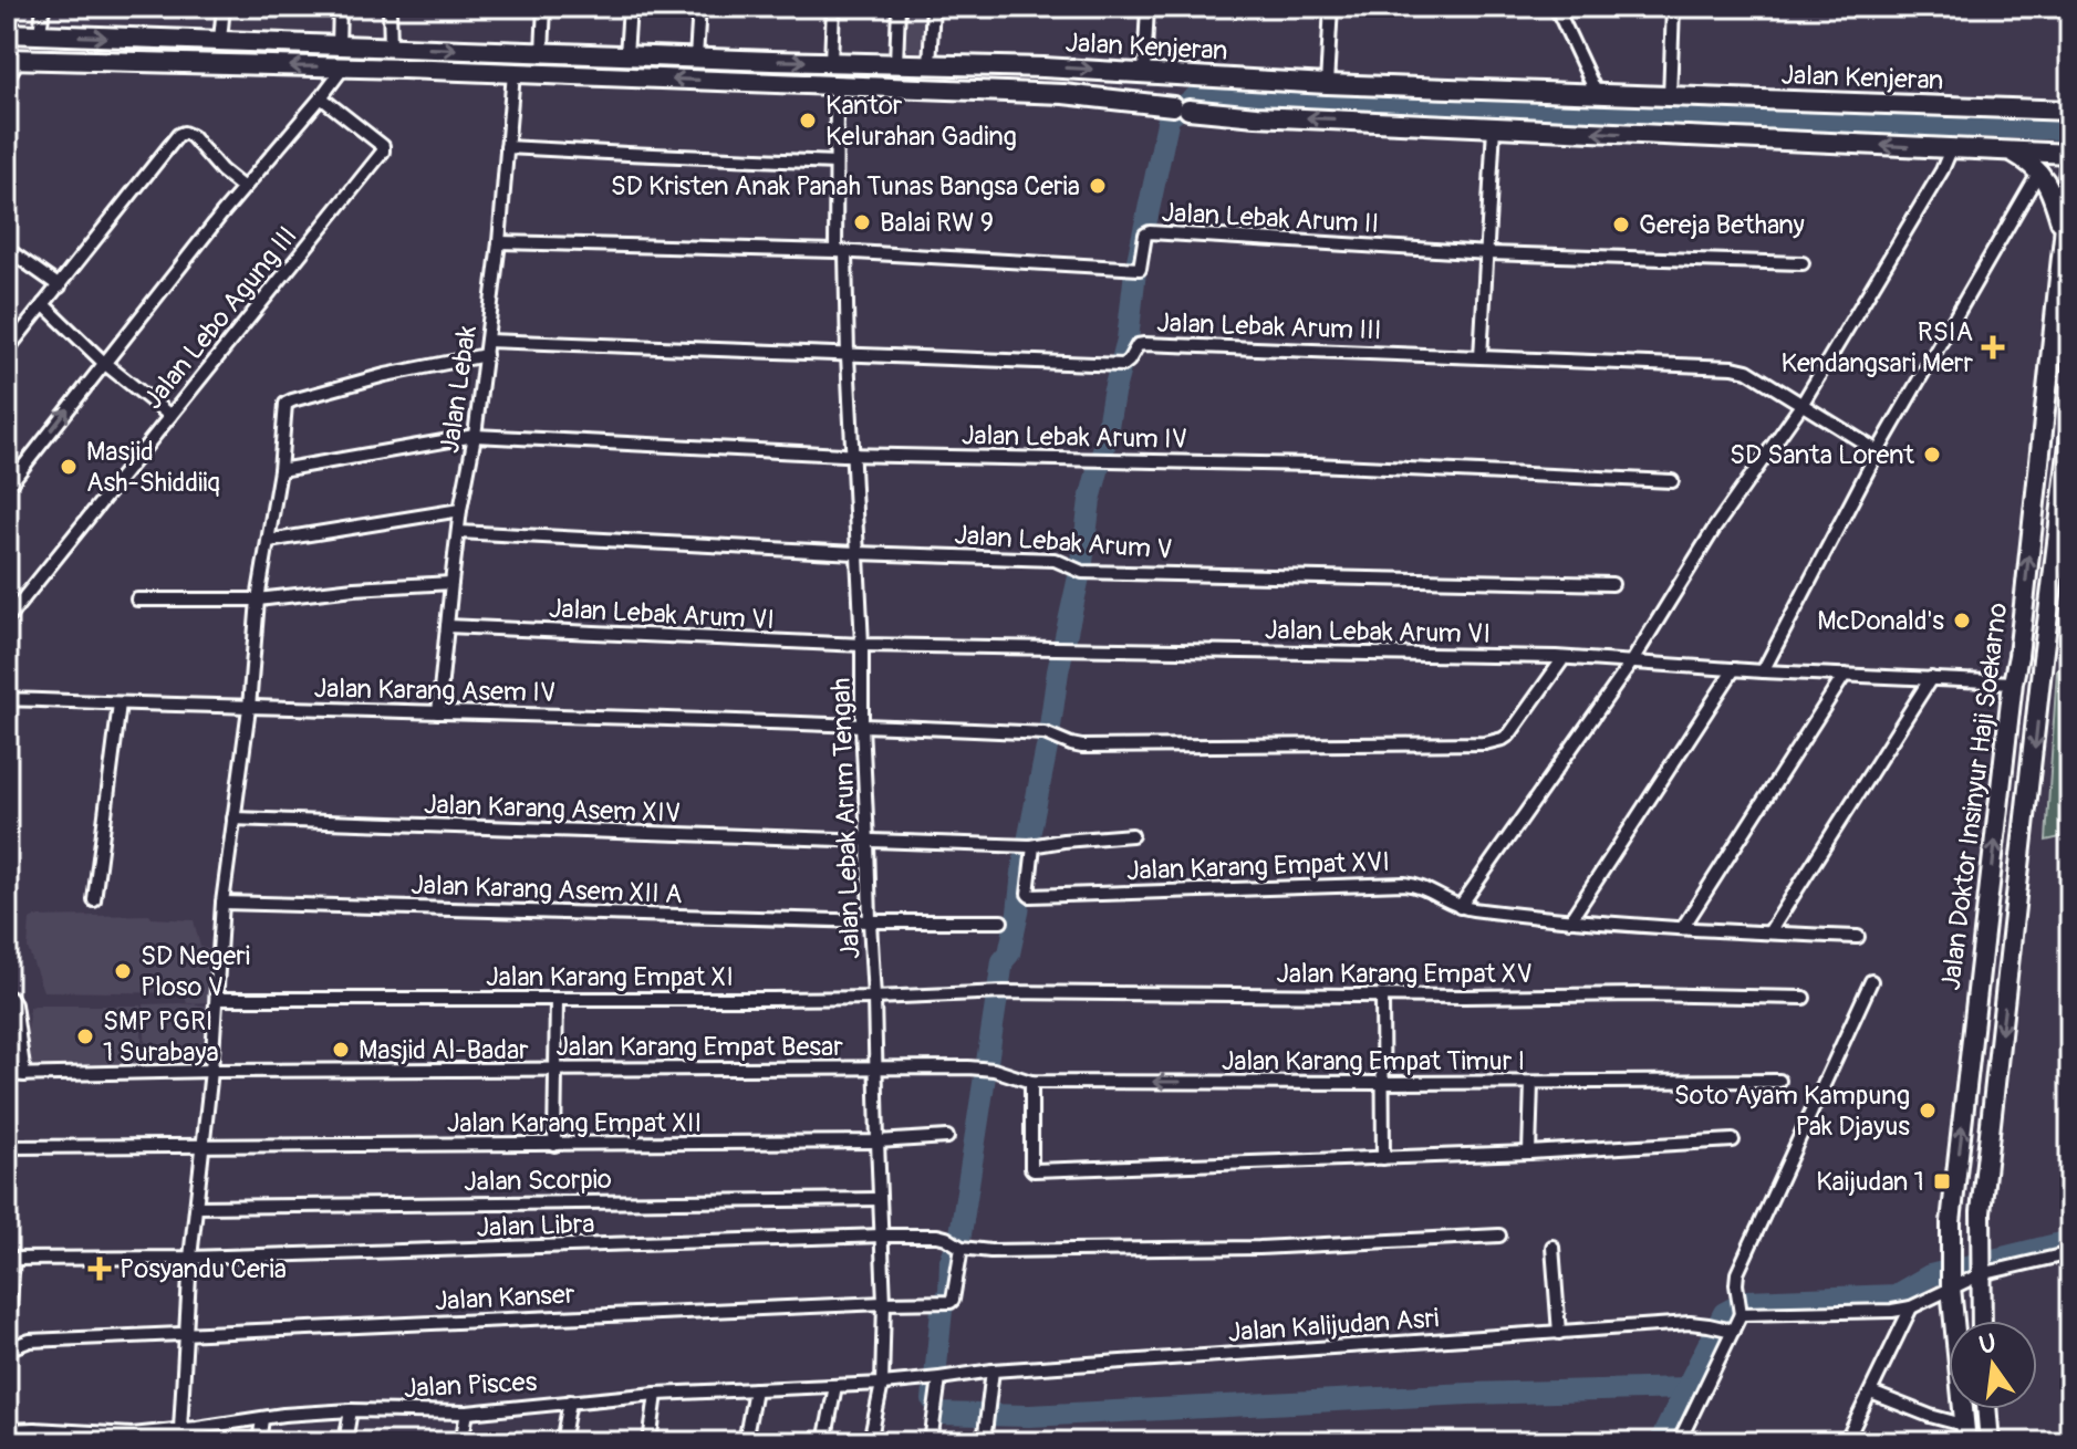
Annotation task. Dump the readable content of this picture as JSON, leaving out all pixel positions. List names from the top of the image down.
{
  "streets": {
    "main road": ["Jalan Kenjeran", "Jalan Doktor Insinyur Haji Soekarno"],
    "street": [
      "Jalan Lebak Arum II",
      "Jalan Lebo Agung III",
      "Jalan Lebak Arum III",
      "Jalan Lebak",
      "Jalan Lebak Arum IV",
      "Jalan Lebak Arum V",
      "Jalan Lebak Arum VI",
      "Jalan Karang Asem IV",
      "Jalan Karang Asem XIV",
      "Jalan Lebak Arum Tengah",
      "Jalan Karang Empat XVI",
      "Jalan Karang Asem XII A",
      "Jalan Karang Empat XV",
      "Jalan Karang Empat XI",
      "Jalan Karang Empat Besar",
      "Jalan Karang Empat Timur I",
      "Jalan Karang Empat XII",
      "Jalan Scorpio",
      "Jalan Libra",
      "Jalan Kanser",
      "Jalan Kalijudan Asri",
      "Jalan Pisces"
    ]
  },
  "crossings": [
    ["Jalan Kenjeran", "Jalan Lebak"],
    ["Jalan Kenjeran", "Jalan Doktor Insinyur Haji Soekarno"],
    ["Jalan Kenjeran", "Jalan Lebak Arum Tengah"],
    ["Jalan Lebak Arum II", "Jalan Lebak"],
    ["Jalan Lebak Arum II", "Jalan Lebak Arum Tengah"],
    ["Jalan Lebak Arum III", "Jalan Lebak"],
    ["Jalan Lebak Arum III", "Jalan Lebak Arum Tengah"],
    ["Jalan Lebak", "Jalan Lebak Arum IV"],
    ["Jalan Lebak", "Jalan Lebak Arum V"],
    ["Jalan Lebak", "Jalan Lebak Arum VI"],
    ["Jalan Lebak", "Jalan Karang Asem IV"],
    ["Jalan Lebak Arum IV", "Jalan Lebak Arum Tengah"],
    ["Jalan Lebak Arum V", "Jalan Lebak Arum Tengah"],
    ["Jalan Lebak Arum VI", "Jalan Doktor Insinyur Haji Soekarno"],
    ["Jalan Lebak Arum VI", "Jalan Lebak Arum Tengah"],
    ["Jalan Karang Asem IV", "Jalan Lebak Arum Tengah"],
    ["Jalan Karang Asem XIV", "Jalan Lebak Arum Tengah"],
    ["Jalan Lebak Arum Tengah", "Jalan Karang Asem XII A"],
    ["Jalan Lebak Arum Tengah", "Jalan Karang Empat XI"],
    ["Jalan Lebak Arum Tengah", "Jalan Karang Empat Besar"],
    ["Jalan Lebak Arum Tengah", "Jalan Karang Empat XII"],
    ["Jalan Lebak Arum Tengah", "Jalan Scorpio"],
    ["Jalan Lebak Arum Tengah", "Jalan Libra"],
    ["Jalan Lebak Arum Tengah", "Jalan Kanser"],
    ["Jalan Lebak Arum Tengah", "Jalan Pisces"],
    ["Jalan Karang Empat XV", "Jalan Karang Empat XI"],
    ["Jalan Karang Empat Besar", "Jalan Karang Empat Timur I"],
    ["Jalan Libra", "Jalan Kanser"],
    ["Jalan Kalijudan Asri", "Jalan Pisces"]
  ],
  "one_way": ["Jalan Karang Empat Timur I"],
  "places": {
    "other": [
      "Kantor Kelurahan Gading",
      "SD Kristen Anak Panah Tunas Bangsa Ceria",
      "Balai RW 9",
      "Gereja Bethany",
      "SD Santa Lorent",
      "Masjid Ash-Shiddiiq",
      "McDonald's",
      "SD Negeri Ploso V",
      "SMP PGRI 1 Surabaya",
      "Masjid Al-Badar",
      "Soto Ayam Kampung Pak Djayus"
    ],
    "health": ["RSIA Kendangsari Merr", "Posyandu Ceria"],
    "transit": ["Kaijudan 1"]
  },
  "north": "top"
}
